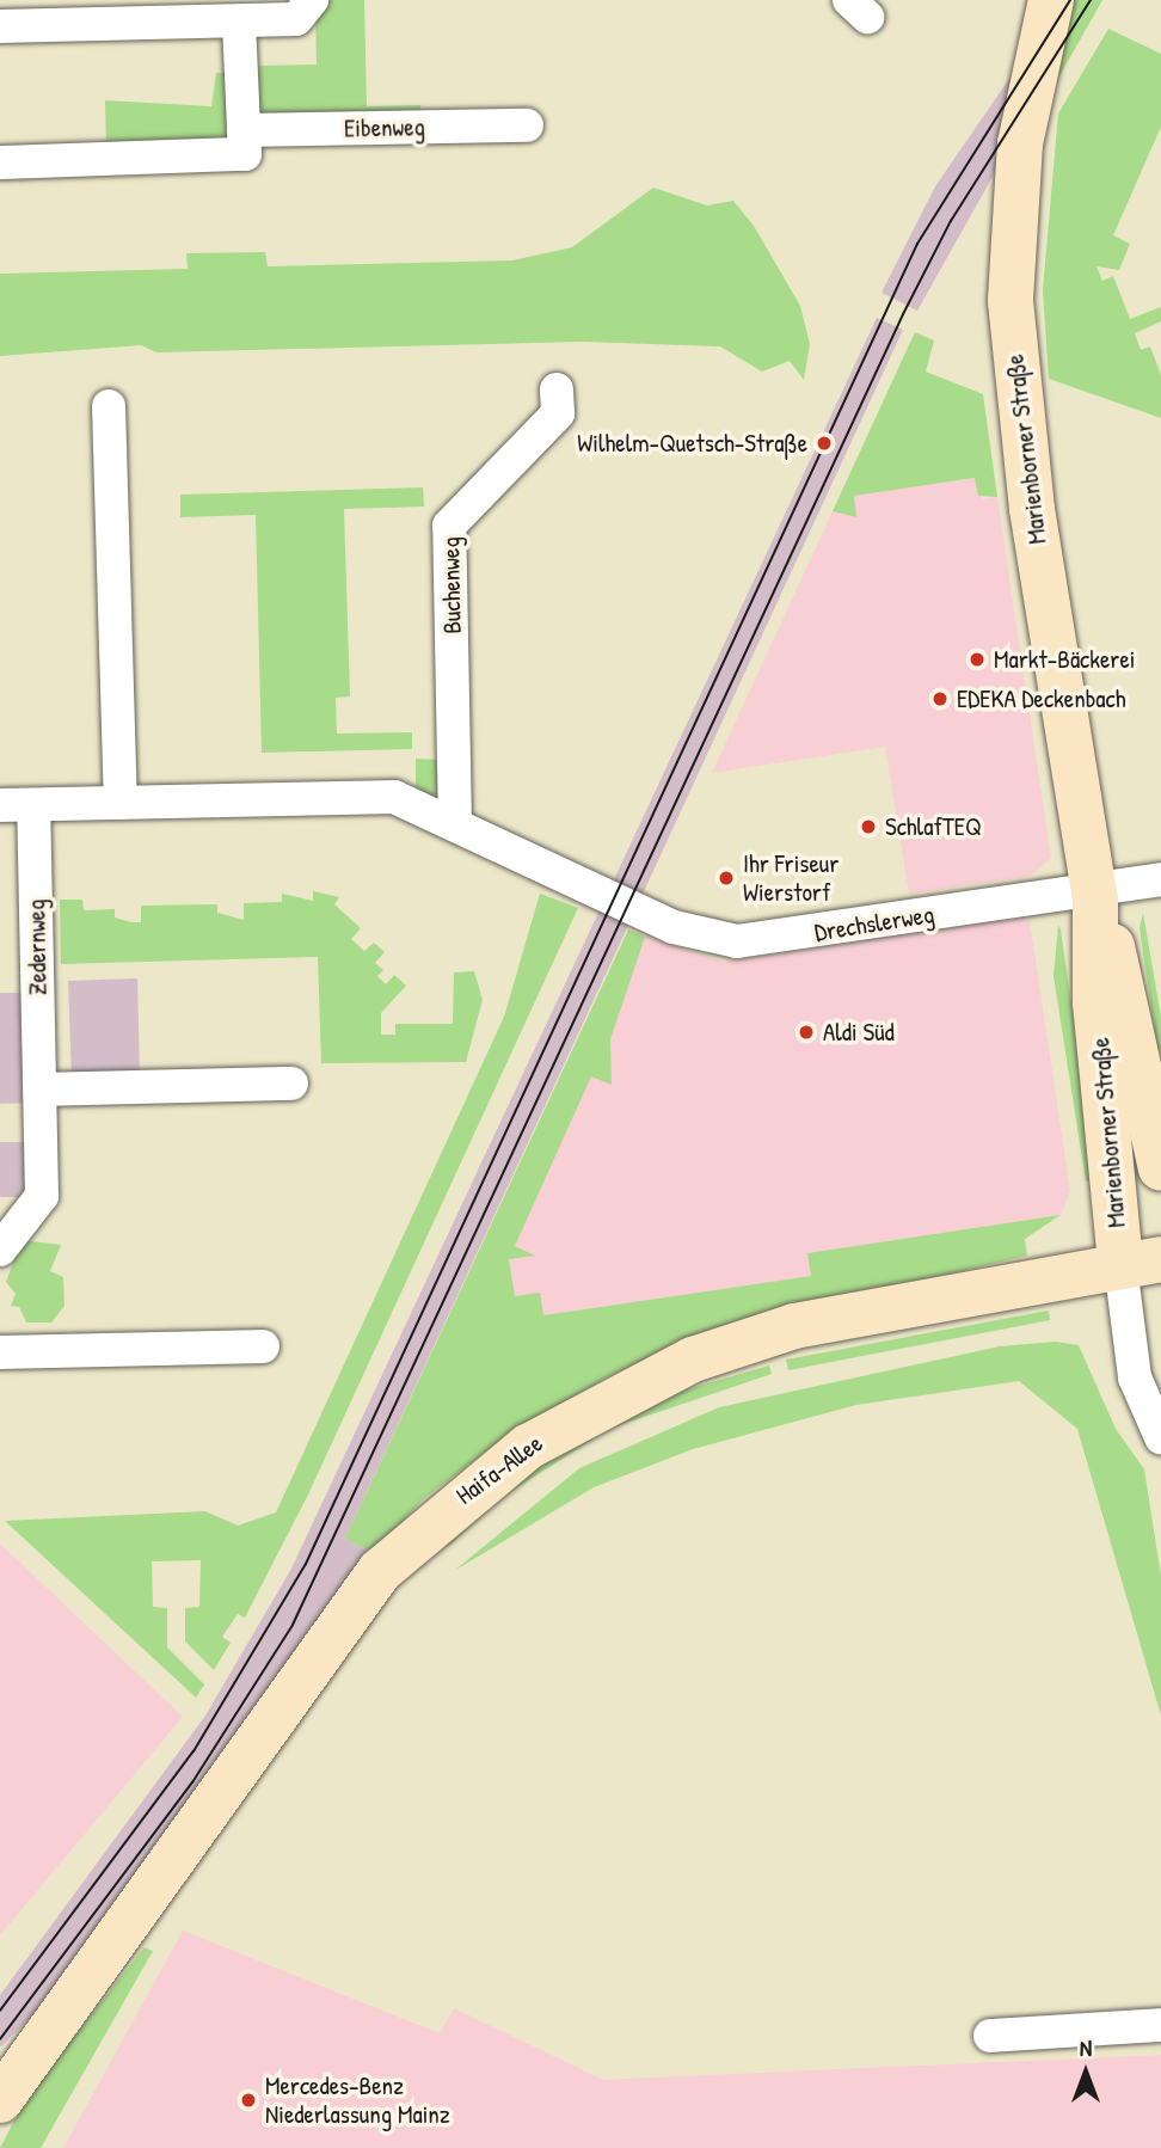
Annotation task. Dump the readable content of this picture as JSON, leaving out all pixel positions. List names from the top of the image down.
{
  "streets": {
    "street": [
      "Eibenweg",
      "Marienborner Straße",
      "Buchenweg",
      "Drechslerweg",
      "Zedernweg",
      "Haifa-Allee"
    ]
  },
  "crossings": [
    ["Marienborner Straße", "Drechslerweg"],
    ["Marienborner Straße", "Haifa-Allee"],
    ["Buchenweg", "Drechslerweg"]
  ],
  "places": [
    "Wilhelm-Quetsch-Straße",
    "Markt-Bäckerei",
    "EDEKA Deckenbach",
    "SchlafTEQ",
    "Ihr Friseur Wierstorf",
    "Aldi Süd",
    "Mercedes-Benz Niederlassung Mainz"
  ],
  "north": "top"
}
